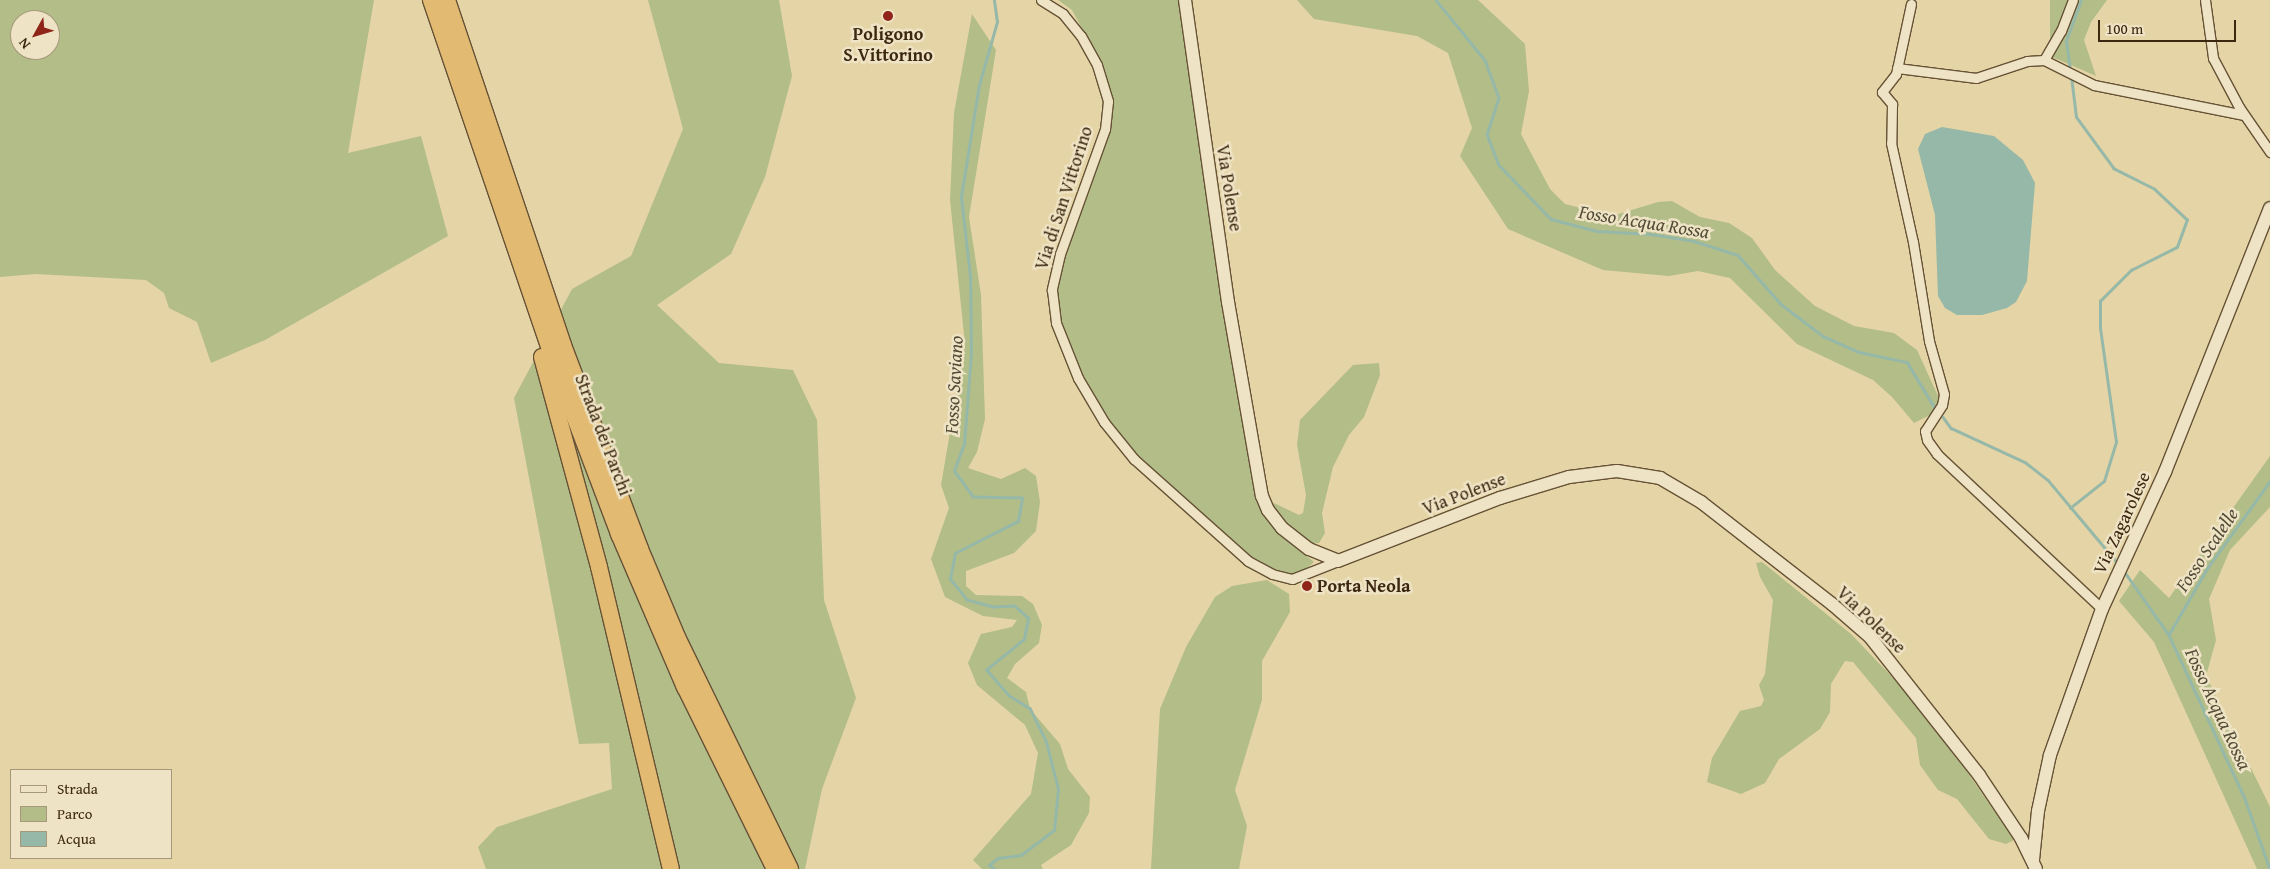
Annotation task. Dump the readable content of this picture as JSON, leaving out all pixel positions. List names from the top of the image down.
{
  "streets": {
    "highway": ["Strada dei Parchi"],
    "street": ["Via Polense", "Via di San Vittorino", "Via Zagarolese"]
  },
  "crossings": [
    ["Via Polense", "Via di San Vittorino"],
    ["Via Polense", "Via Zagarolese"]
  ],
  "water": ["Fosso Acqua Rossa", "Fosso Saviano", "Fosso Scalelle"],
  "places": ["Poligono S.Vittorino", "Porta Neola"],
  "legend": ["Strada", "Parco", "Acqua"],
  "scale_bar": "100 m",
  "north": "bottom left"
}
